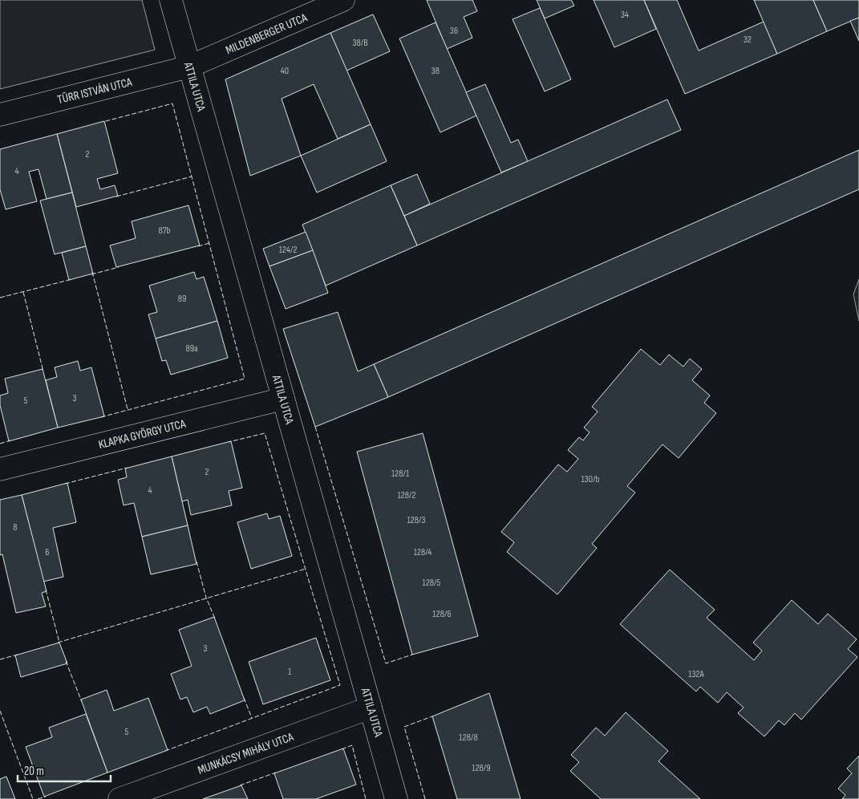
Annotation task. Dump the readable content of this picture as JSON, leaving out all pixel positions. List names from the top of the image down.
{
  "streets": {
    "street": [
      "MILDENBERGER UTCA",
      "ATTILA UTCA",
      "TÜRR ISTVÁN UTCA",
      "KLAPKA GYÖRGY UTCA",
      "MUNKÁCSY MIHÁLY UTCA"
    ]
  },
  "crossings": [
    ["MILDENBERGER UTCA", "ATTILA UTCA"],
    ["MILDENBERGER UTCA", "TÜRR ISTVÁN UTCA"],
    ["ATTILA UTCA", "TÜRR ISTVÁN UTCA"],
    ["ATTILA UTCA", "KLAPKA GYÖRGY UTCA"],
    ["ATTILA UTCA", "MUNKÁCSY MIHÁLY UTCA"]
  ],
  "house_numbers": [
    "34",
    "36",
    "32",
    "38/B",
    "40",
    "38",
    "2",
    "4",
    "87b",
    "124/2",
    "89",
    "89a",
    "3",
    "5",
    "2",
    "128/1",
    "130/b",
    "4",
    "128/2",
    "128/3",
    "8",
    "6",
    "128/4",
    "128/5",
    "128/6",
    "3",
    "1",
    "132A",
    "5",
    "128/8",
    "128/9"
  ],
  "scale_bar": "20 m"
}
